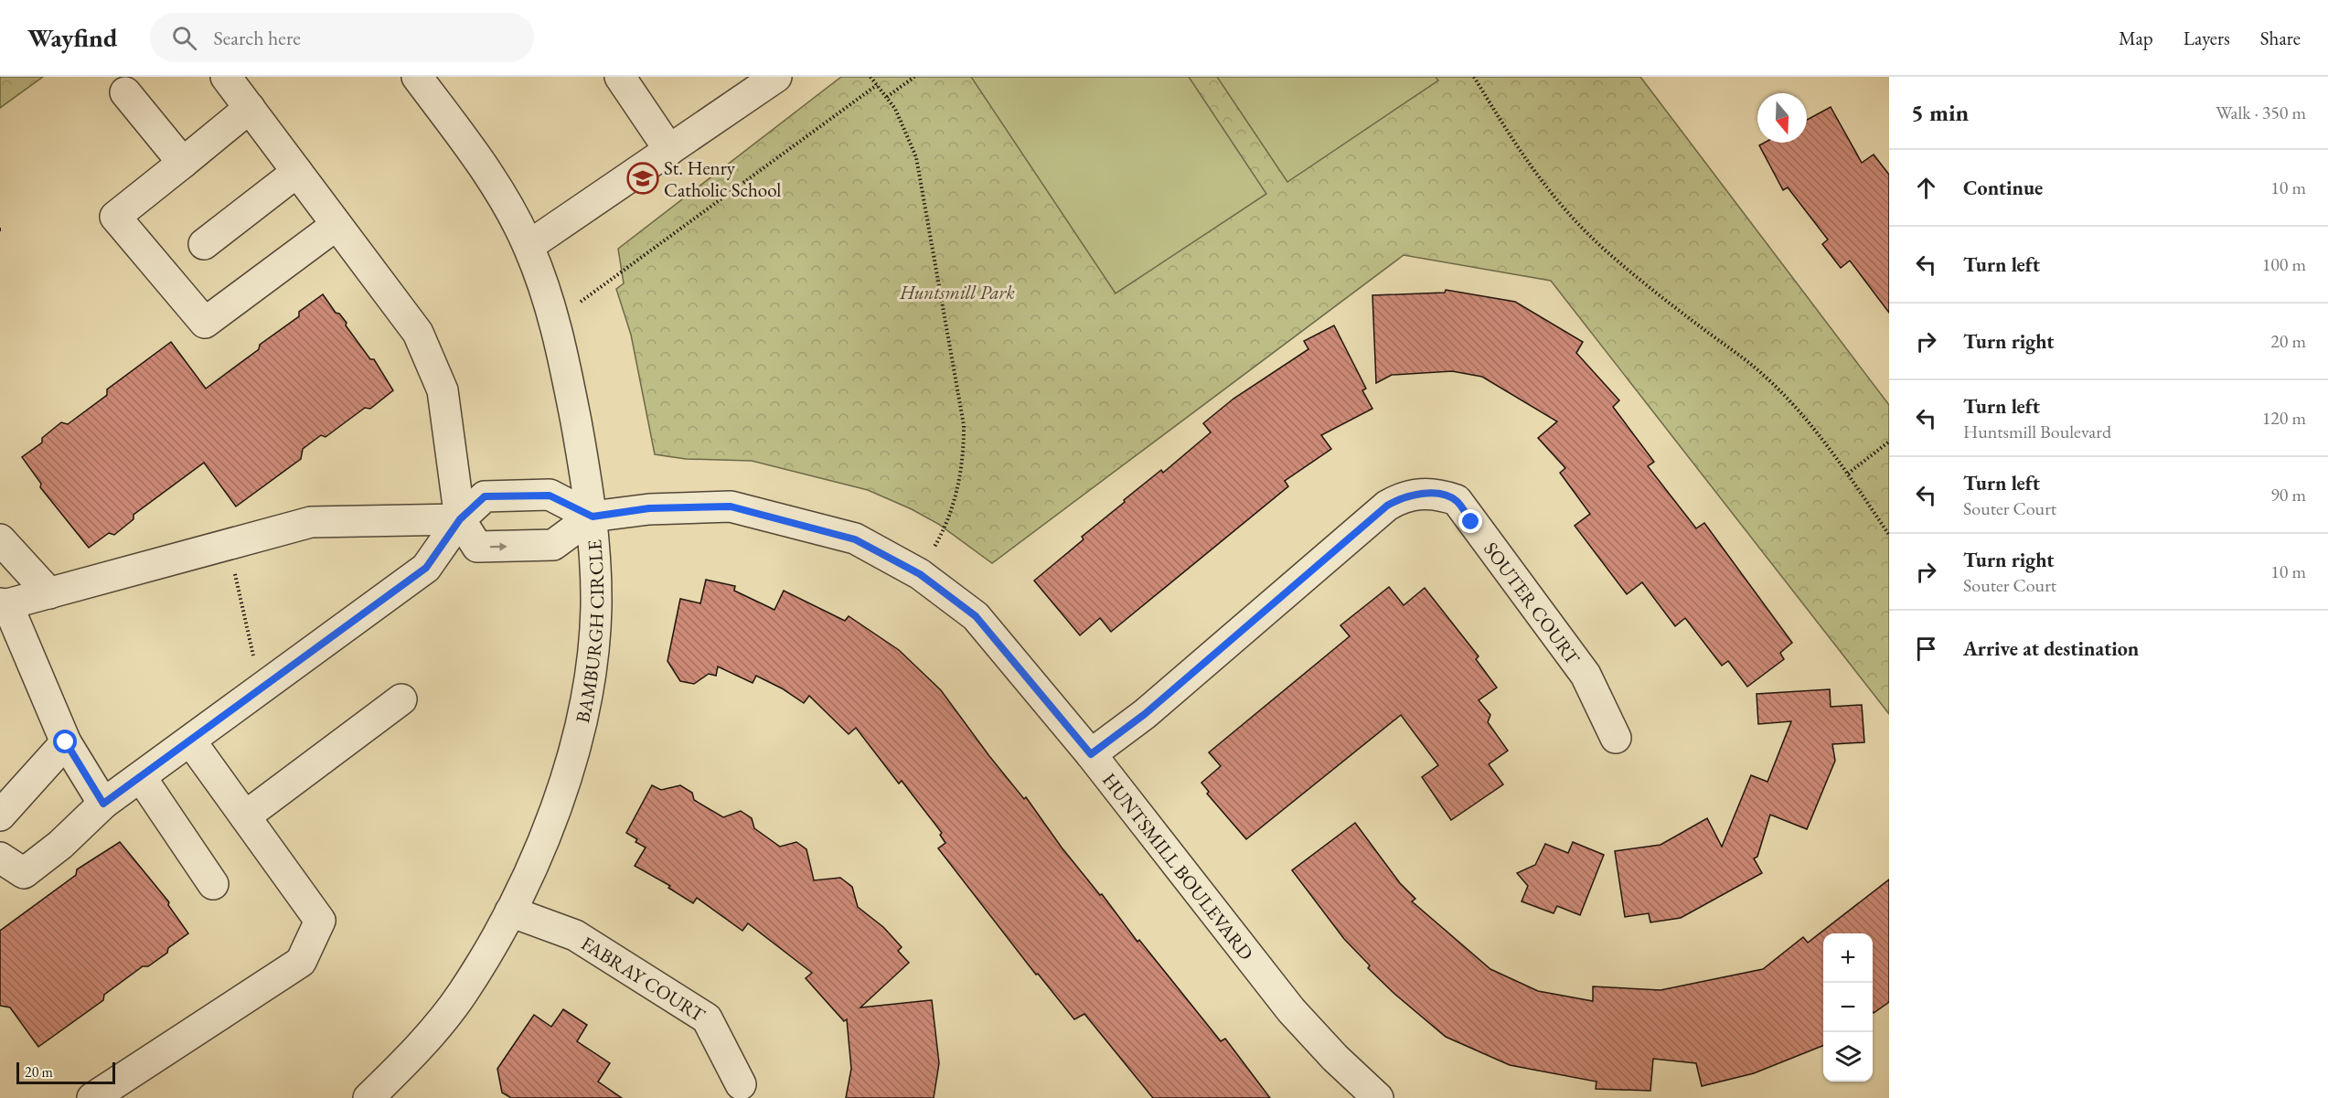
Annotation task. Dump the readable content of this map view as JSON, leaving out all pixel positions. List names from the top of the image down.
{
  "streets": {
    "street": [
      "SOUTER COURT",
      "BAMBURGH CIRCLE",
      "HUNTSMILL BOULEVARD",
      "FABRAY COURT"
    ]
  },
  "crossings": [
    ["SOUTER COURT", "HUNTSMILL BOULEVARD"],
    ["BAMBURGH CIRCLE", "HUNTSMILL BOULEVARD"],
    ["BAMBURGH CIRCLE", "FABRAY COURT"]
  ],
  "parks": ["Huntsmill Park"],
  "places": {
    "school or university": ["St. Henry Catholic School"]
  },
  "scale_bar": "20 m",
  "north": "bottom",
  "page": {
    "header": "Wayfind",
    "search": "Search here",
    "nav": ["Map", "Layers", "Share"],
    "heading": ["5 min", "Walk · 350 m"],
    "list": [
      ["Continue", "10 m"],
      ["Turn left", "100 m"],
      ["Turn right", "20 m"],
      ["Turn left", "Huntsmill Boulevard", "120 m"],
      ["Turn left", "Souter Court", "90 m"],
      ["Turn right", "Souter Court", "10 m"],
      "Arrive at destination"
    ],
    "map_buttons": ["+", "−"],
    "scale": "20 m"
  }
}
